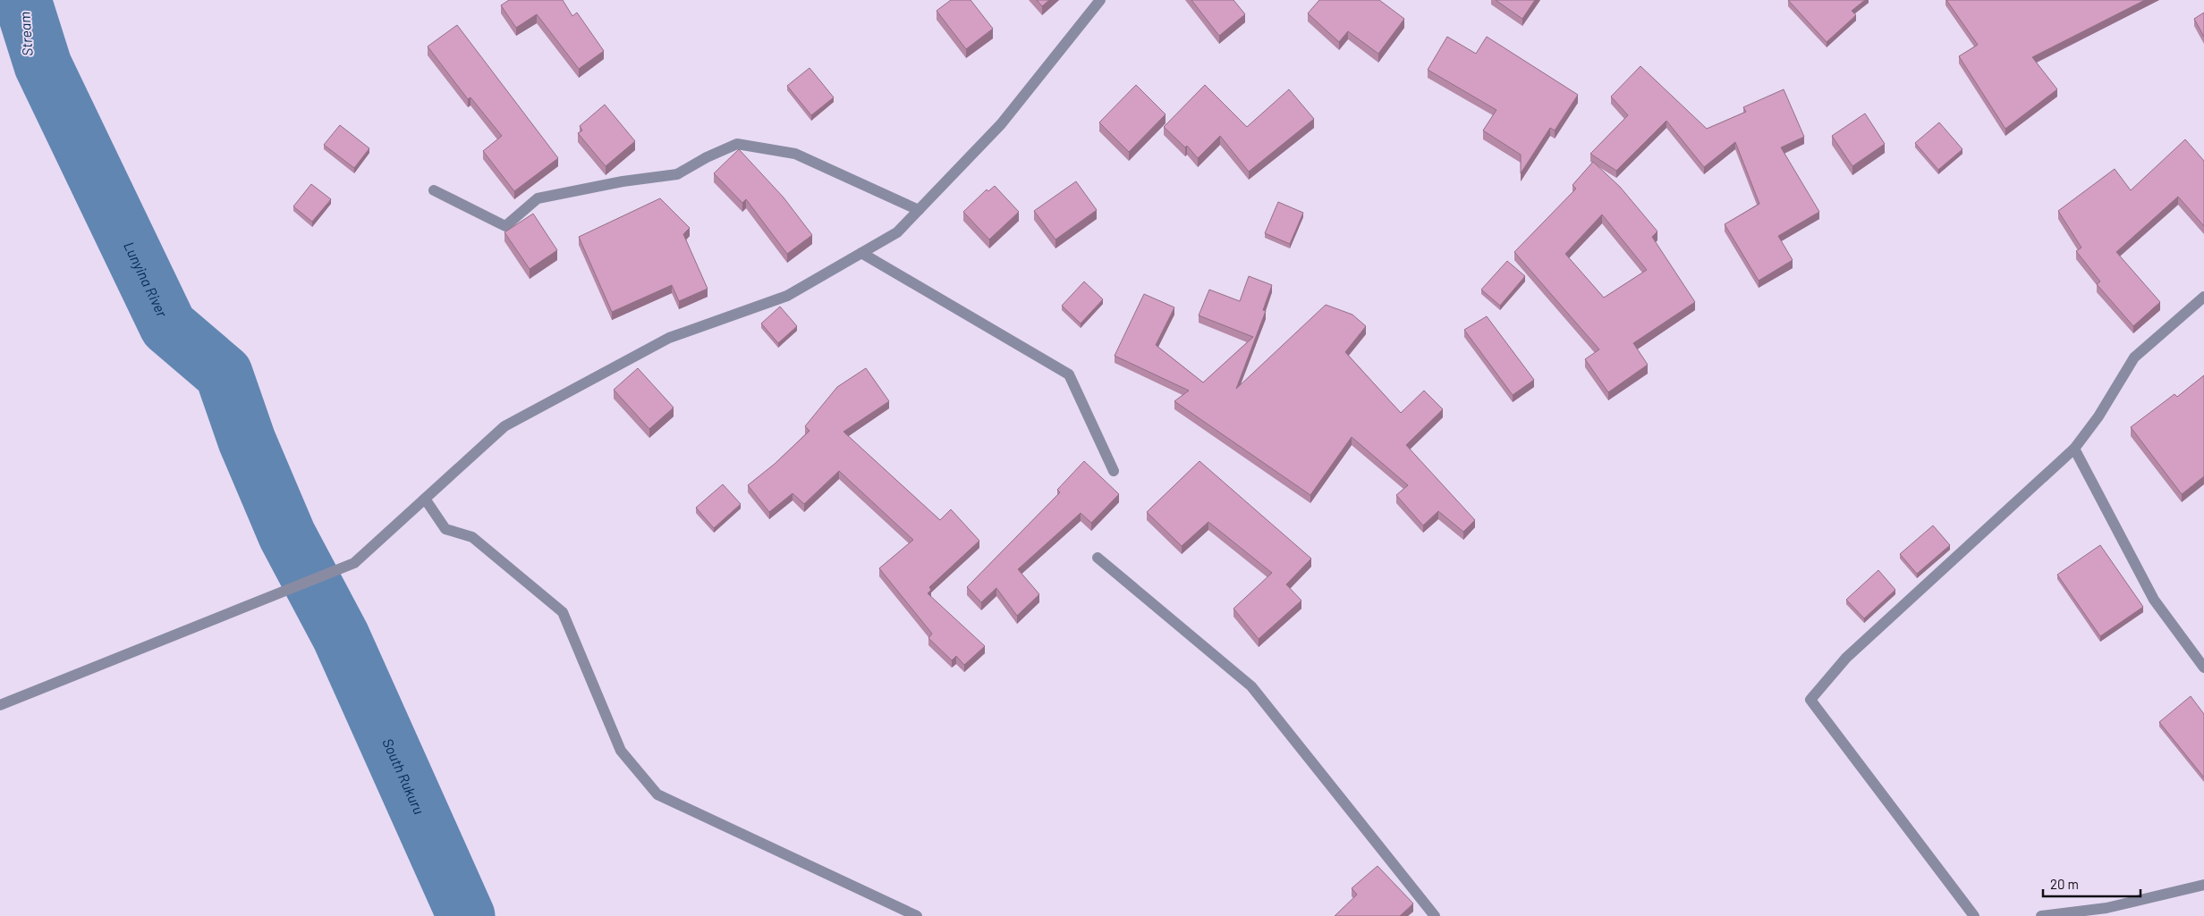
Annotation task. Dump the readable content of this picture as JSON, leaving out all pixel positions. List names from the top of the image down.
{
  "water": ["Stream", "Lunyina River", "South Rukuru"],
  "scale_bar": "20 m"
}
